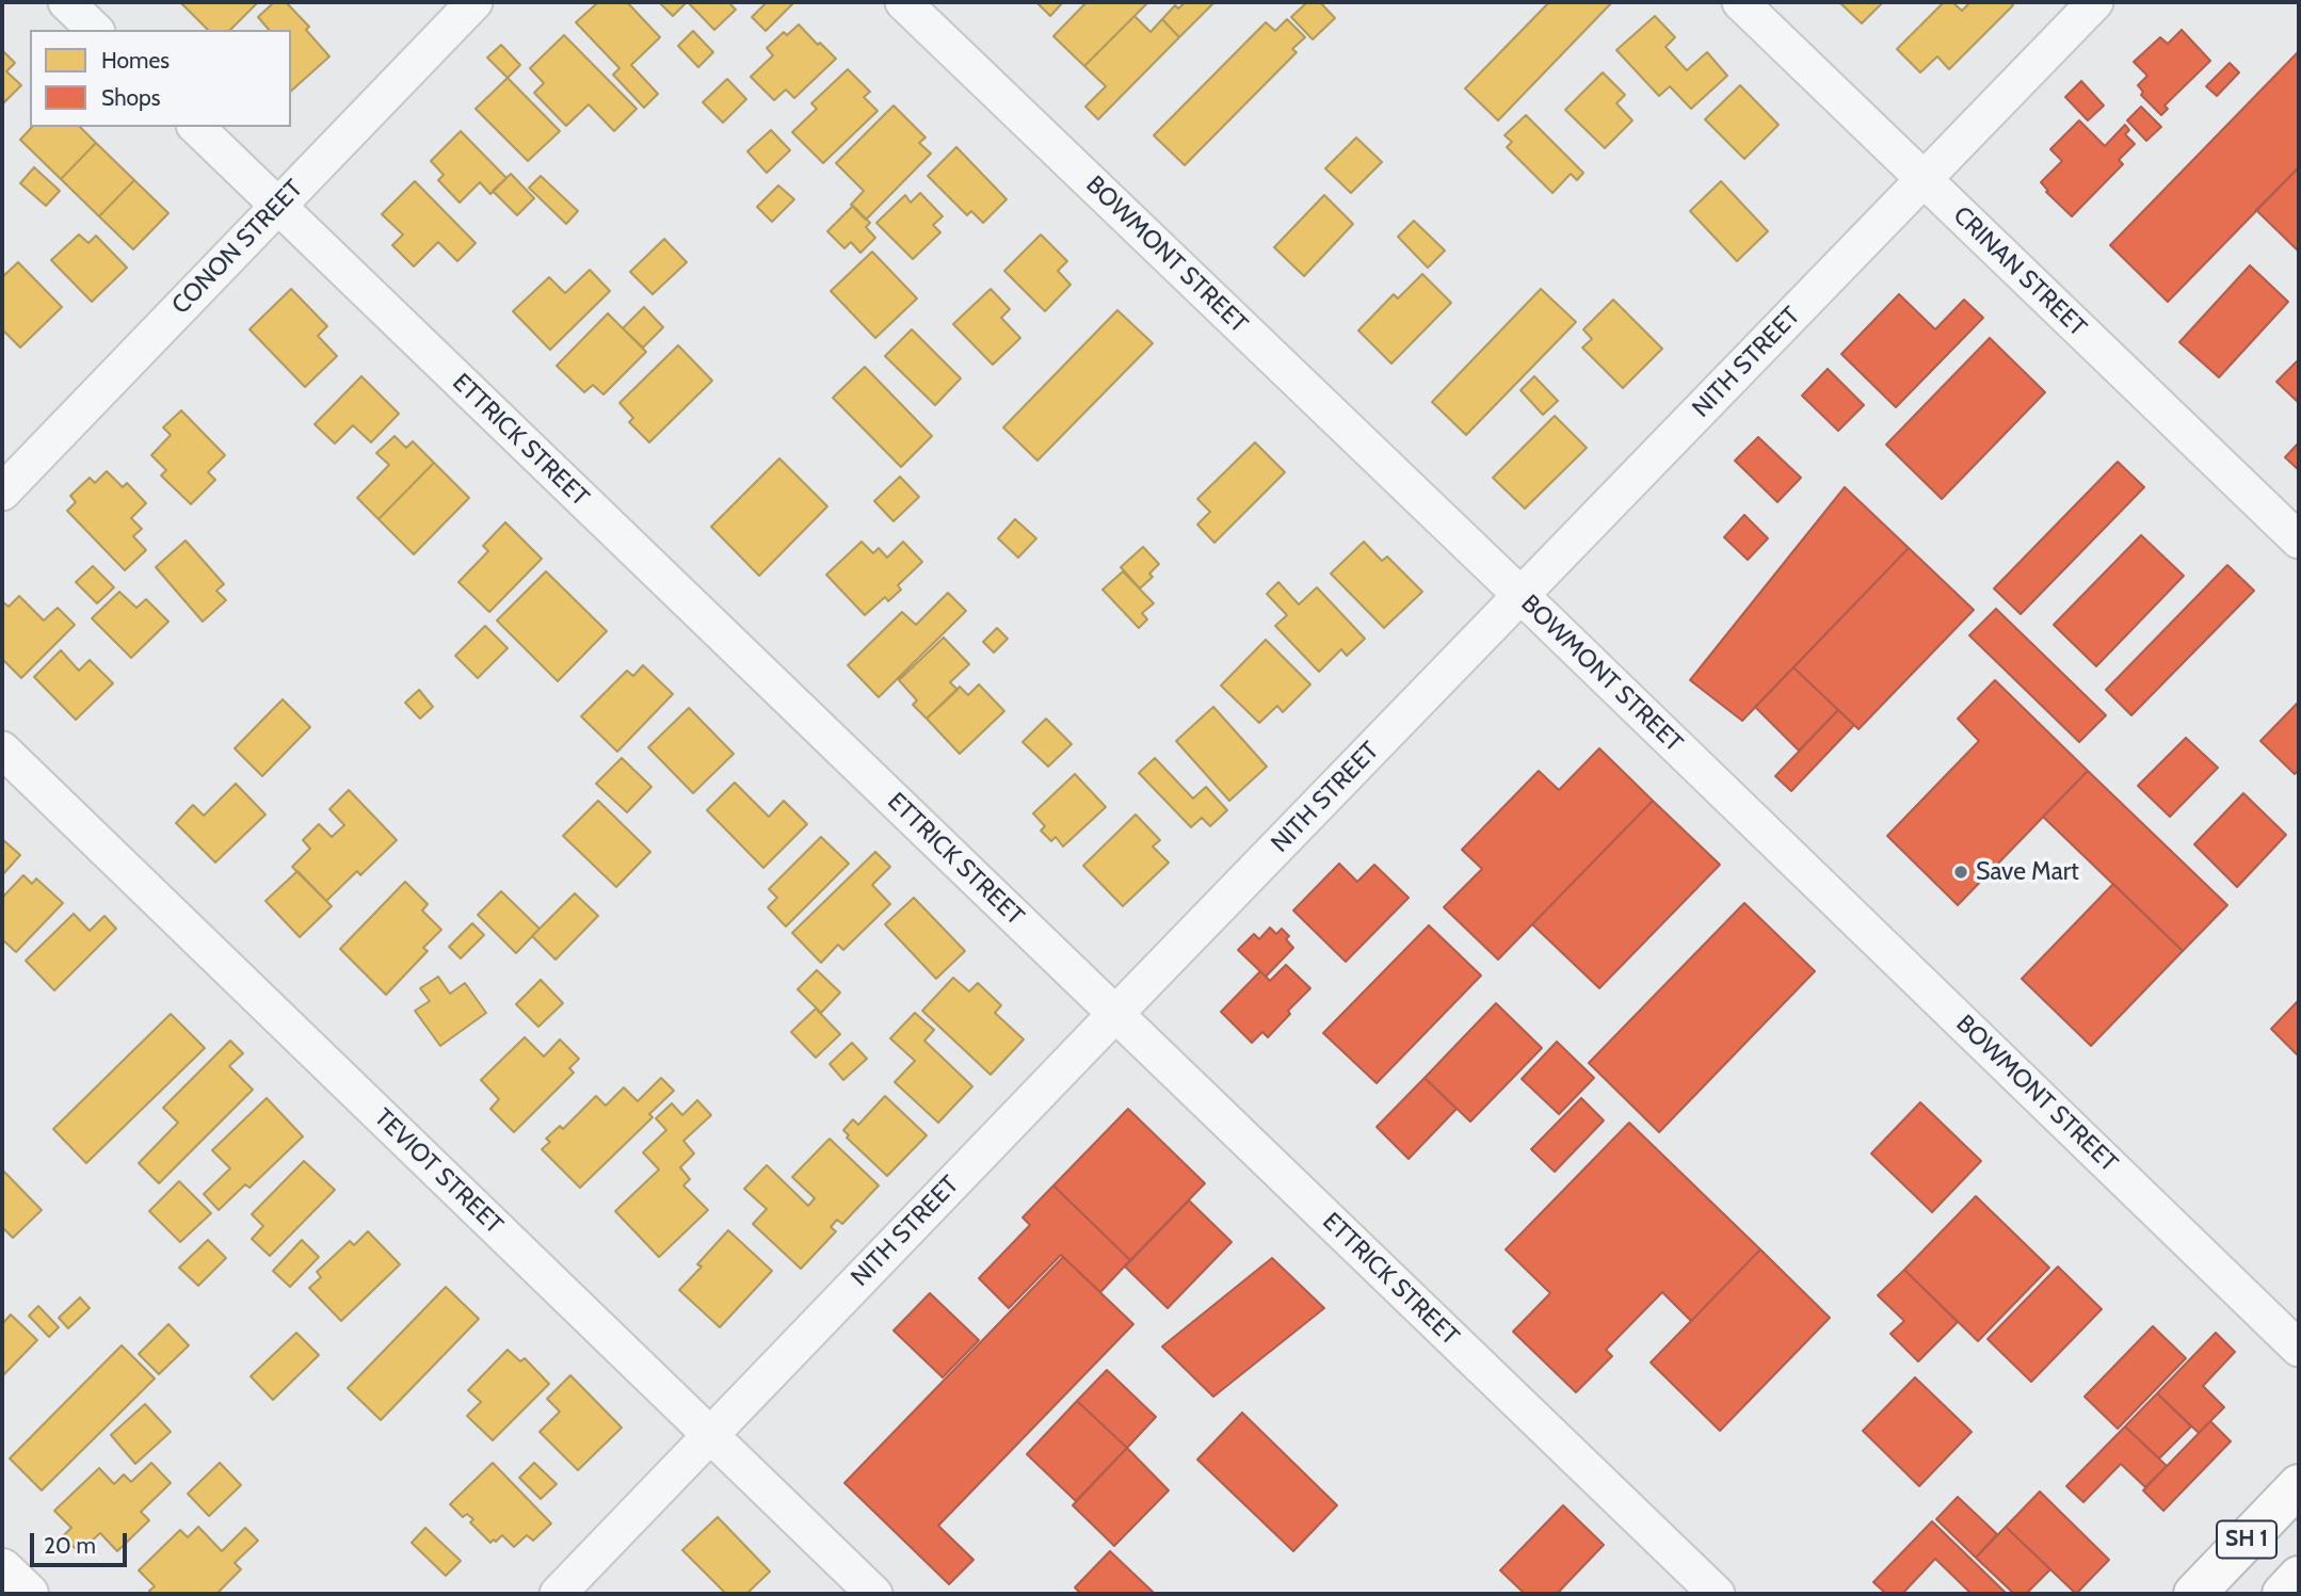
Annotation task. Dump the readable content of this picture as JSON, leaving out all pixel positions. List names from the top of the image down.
{
  "streets": {
    "main road": ["SH 1"],
    "street": [
      "CONON STREET",
      "BOWMONT STREET",
      "CRINAN STREET",
      "NITH STREET",
      "ETTRICK STREET",
      "TEVIOT STREET"
    ]
  },
  "crossings": [
    ["CONON STREET", "ETTRICK STREET"],
    ["BOWMONT STREET", "NITH STREET"],
    ["CRINAN STREET", "NITH STREET"],
    ["NITH STREET", "ETTRICK STREET"],
    ["NITH STREET", "TEVIOT STREET"]
  ],
  "places": ["Save Mart"],
  "legend": ["Homes", "Shops"],
  "scale_bar": "20 m"
}
